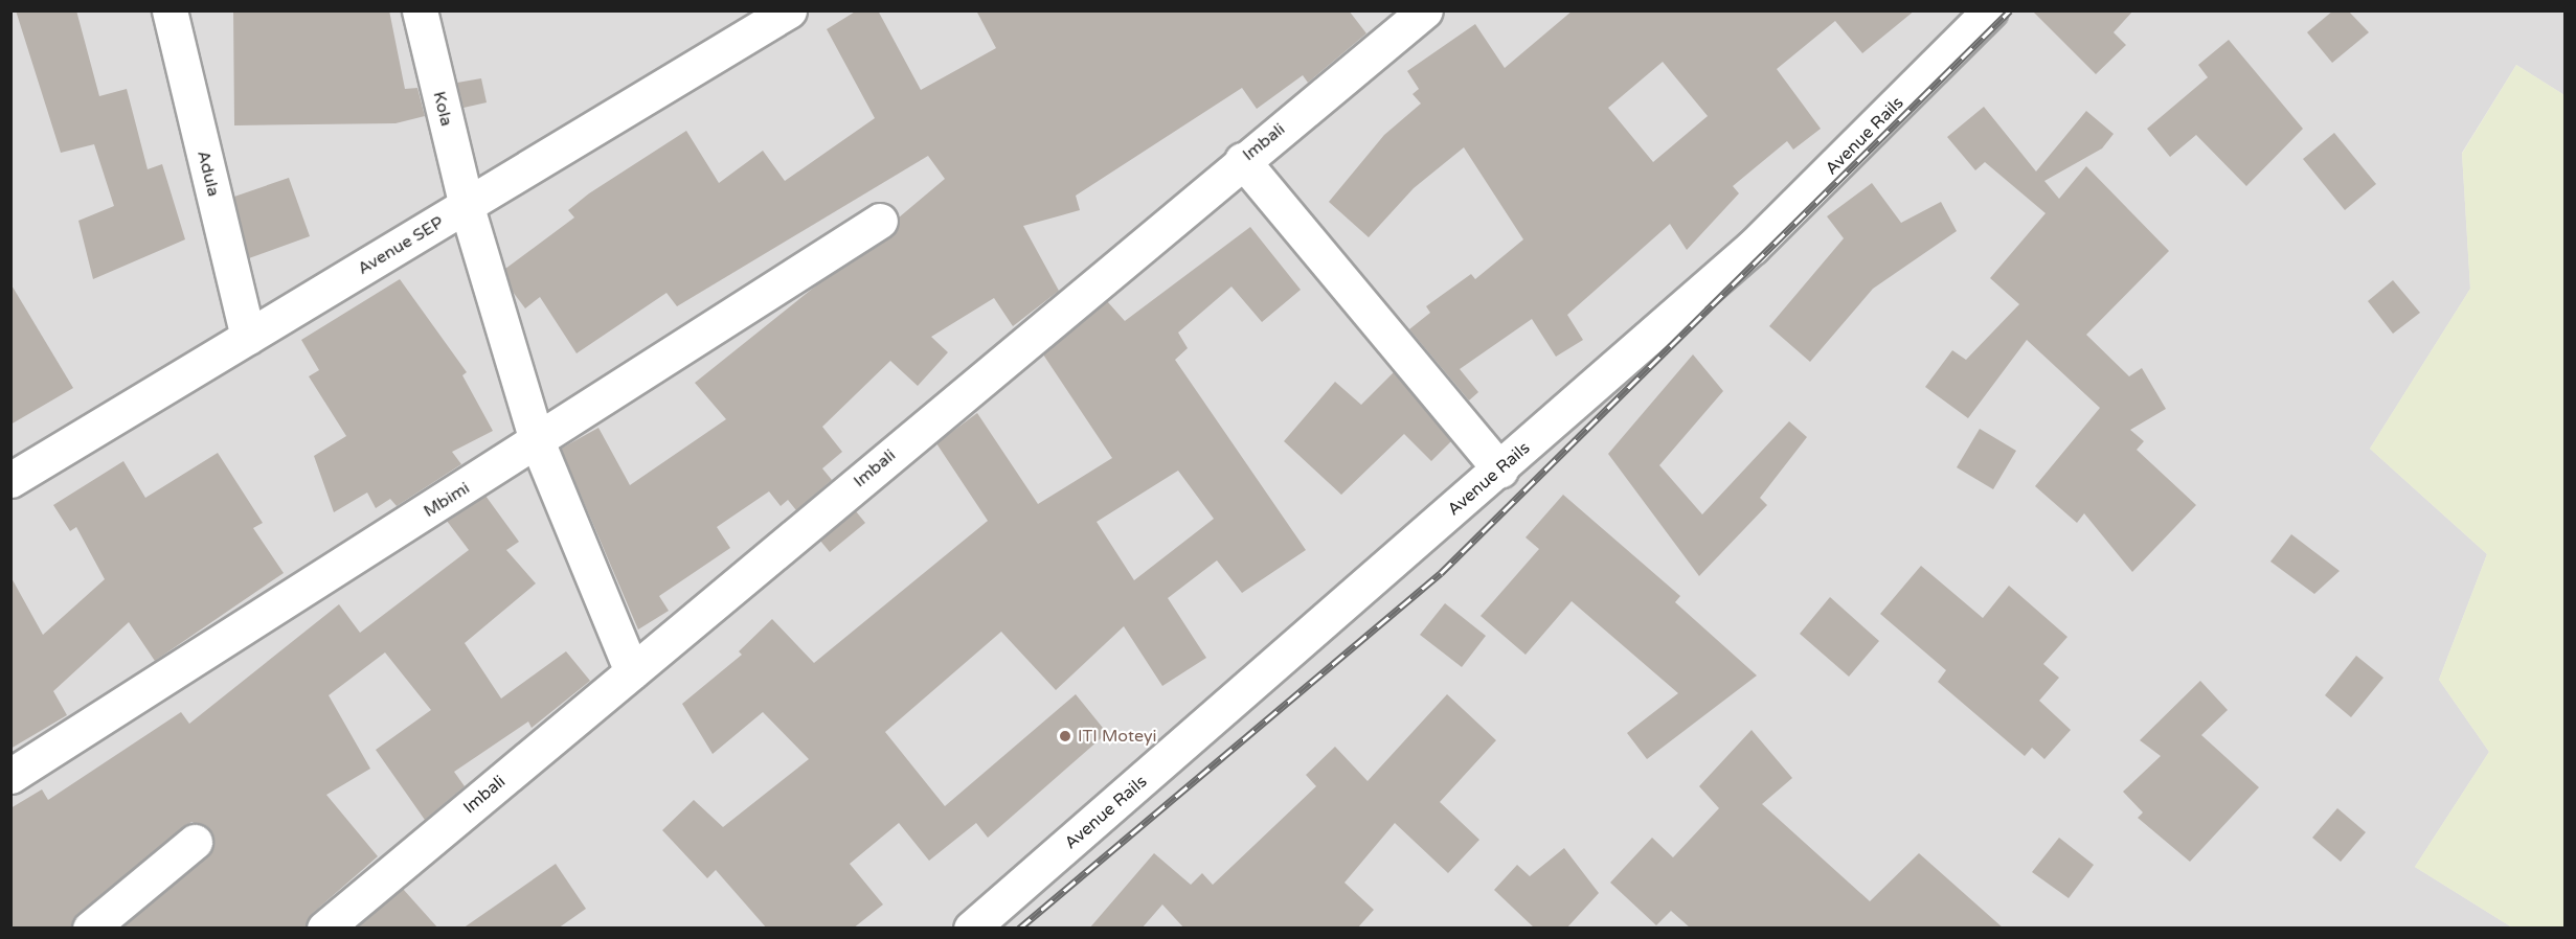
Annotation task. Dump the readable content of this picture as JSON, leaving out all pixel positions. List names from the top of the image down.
{
  "streets": {
    "street": [
      "Kola",
      "Avenue Rails",
      "Imbali",
      "Adula",
      "Avenue SEP",
      "Mbimi"
    ]
  },
  "crossings": [
    ["Kola", "Imbali"],
    ["Kola", "Avenue SEP"],
    ["Kola", "Mbimi"],
    ["Adula", "Avenue SEP"]
  ],
  "places": ["ITI Moteyi"]
}
